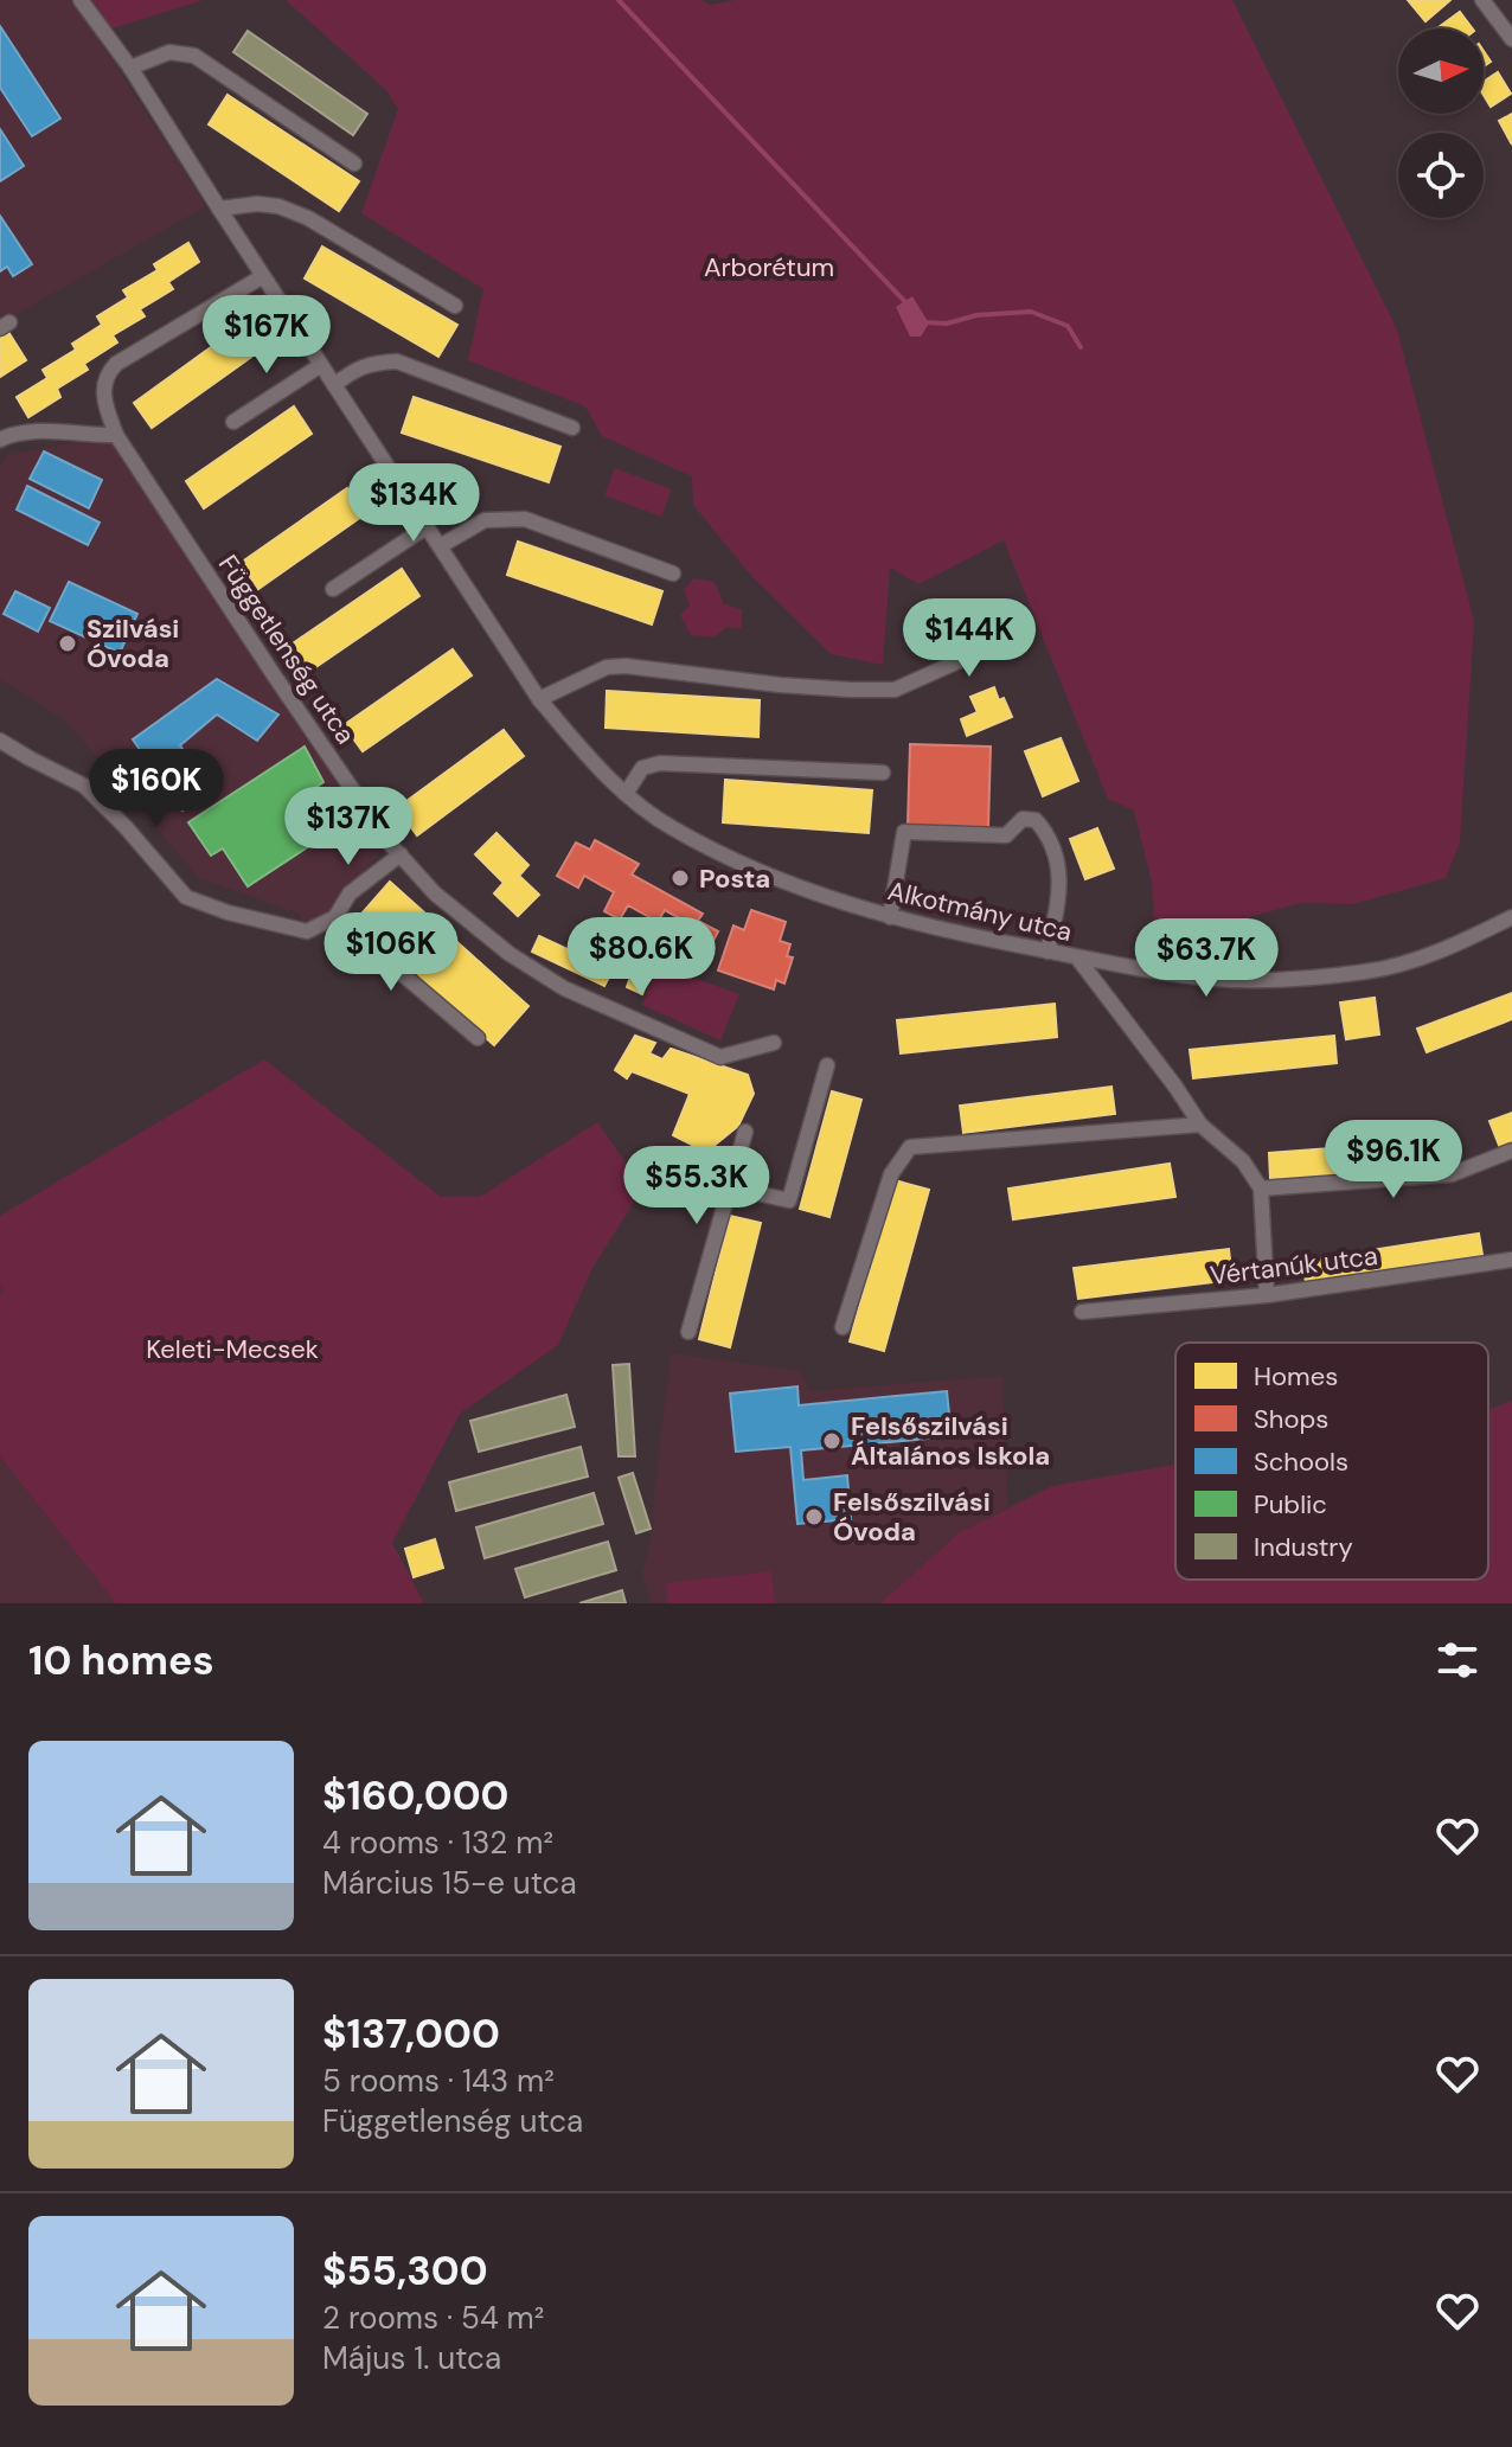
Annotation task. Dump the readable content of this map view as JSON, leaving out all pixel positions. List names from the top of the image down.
{
  "streets": {
    "street": ["Függetlenség utca", "Alkotmány utca", "Vértanúk utca"]
  },
  "crossings": [
    ["Függetlenség utca", "Alkotmány utca"]
  ],
  "parks": ["Arborétum", "Keleti-Mecsek"],
  "places": [
    "Szilvási Óvoda",
    "Posta",
    "Felsőszilvási Általános Iskola",
    "Felsőszilvási Óvoda"
  ],
  "legend": [
    "Homes",
    "Shops",
    "Schools",
    "Public",
    "Industry"
  ],
  "north": "right",
  "page": {
    "price": [
      "$167K",
      "$134K",
      "$144K",
      "$160K",
      "$137K",
      "$106K",
      "$80.6K",
      "$63.7K",
      "$96.1K",
      "$55.3K"
    ],
    "heading": "10 homes",
    "list": [
      {
        "name": "$160,000",
        "note": "4 rooms · 132 m² · Március 15-e utca"
      },
      {
        "name": "$137,000",
        "note": "5 rooms · 143 m² · Függetlenség utca"
      },
      {
        "name": "$55,300",
        "note": "2 rooms · 54 m² · Május 1. utca"
      }
    ]
  }
}
